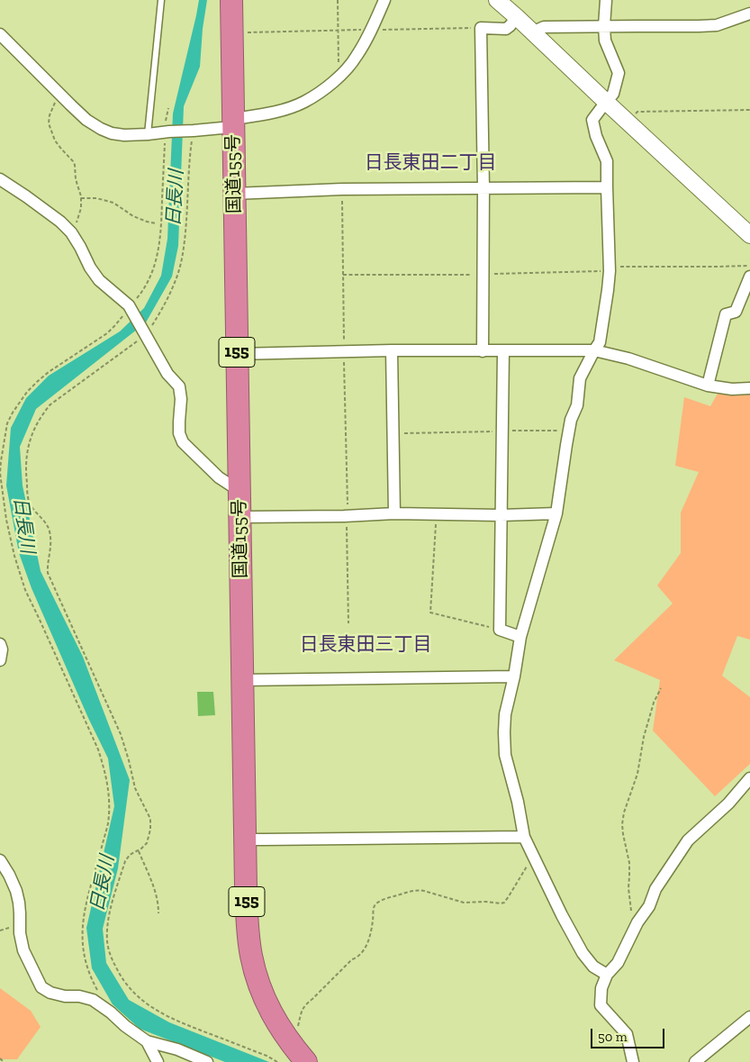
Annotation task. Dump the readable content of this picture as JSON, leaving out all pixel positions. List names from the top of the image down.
{
  "streets": {
    "highway": ["国道155号", "155"]
  },
  "districts": ["日長東田二丁目", "日長東田三丁目"],
  "water": ["日長川"],
  "scale_bar": "50 m"
}
